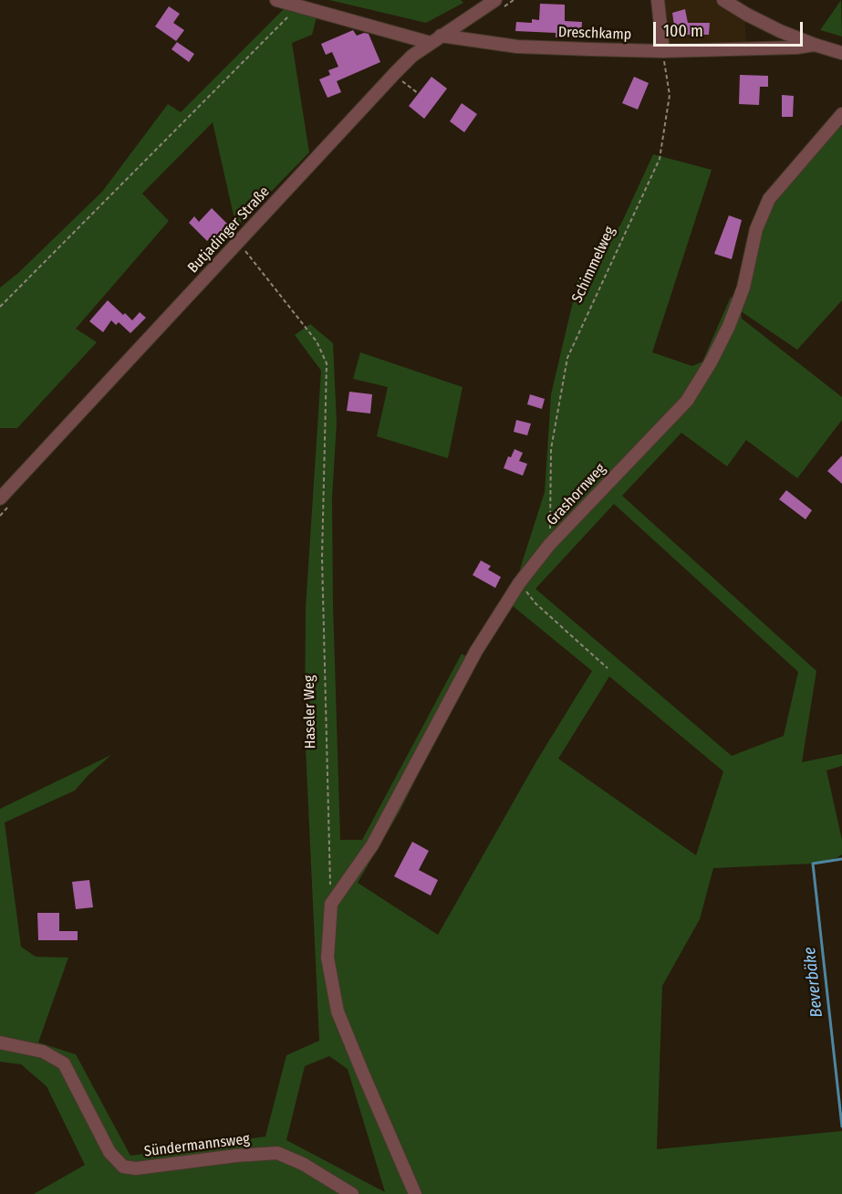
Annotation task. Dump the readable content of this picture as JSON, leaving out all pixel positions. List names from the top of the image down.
{
  "streets": {
    "street": [
      "Dreschkamp",
      "Butjadinger Straße",
      "Grashornweg",
      "Sündermannsweg"
    ],
    "path": ["Schimmelweg", "Haseler Weg"]
  },
  "crossings": [
    ["Dreschkamp", "Butjadinger Straße"],
    ["Dreschkamp", "Schimmelweg"],
    ["Butjadinger Straße", "Haseler Weg"],
    ["Schimmelweg", "Grashornweg"],
    ["Grashornweg", "Haseler Weg"]
  ],
  "water": ["Beverbäke"],
  "scale_bar": "100 m"
}
